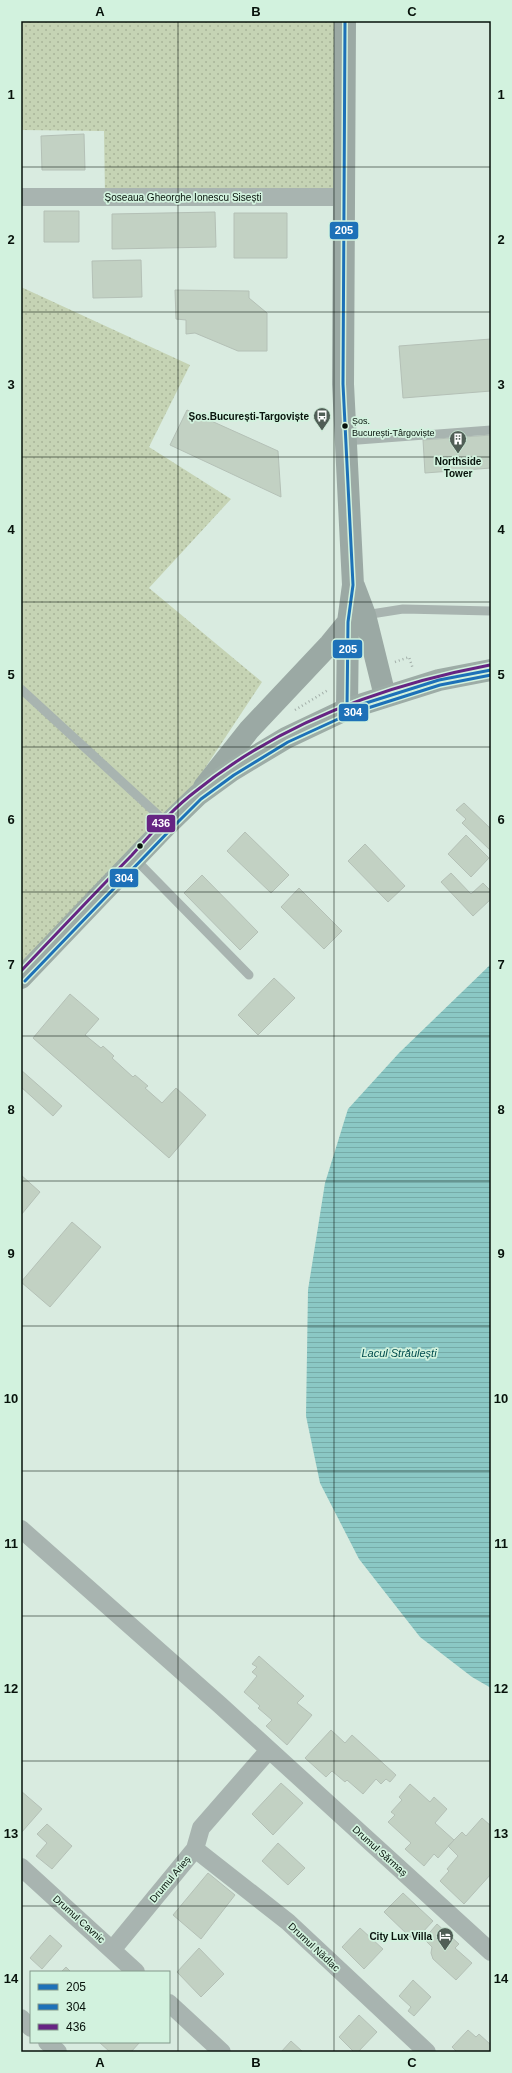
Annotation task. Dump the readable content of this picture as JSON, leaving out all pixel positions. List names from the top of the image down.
{
  "streets": {
    "street": [
      "Șoseaua Gheorghe Ionescu Sisești",
      "Drumul Sărmaș",
      "Drumul Arieș",
      "Drumul Cavnic",
      "Drumul Nădlac"
    ]
  },
  "crossings": [
    ["Drumul Sărmaș", "Drumul Arieș"],
    ["Drumul Arieș", "Drumul Cavnic"],
    ["Drumul Arieș", "Drumul Nădlac"]
  ],
  "water": ["Lacul Străulești"],
  "places": {
    "other": ["Șos. București-Târgoviște"],
    "bus stop": ["Șos.București-Targoviște"],
    "building": ["Northside Tower"],
    "hotel": ["City Lux Villa"]
  },
  "lines": ["transit line 205", "transit line 436", "transit line 304"],
  "legend": ["205", "304", "436"],
  "grid": {
    "columns": ["A", "B", "C"],
    "rows": [
      "1",
      "2",
      "3",
      "4",
      "5",
      "6",
      "7",
      "8",
      "9",
      "10",
      "11",
      "12",
      "13",
      "14"
    ]
  }
}
